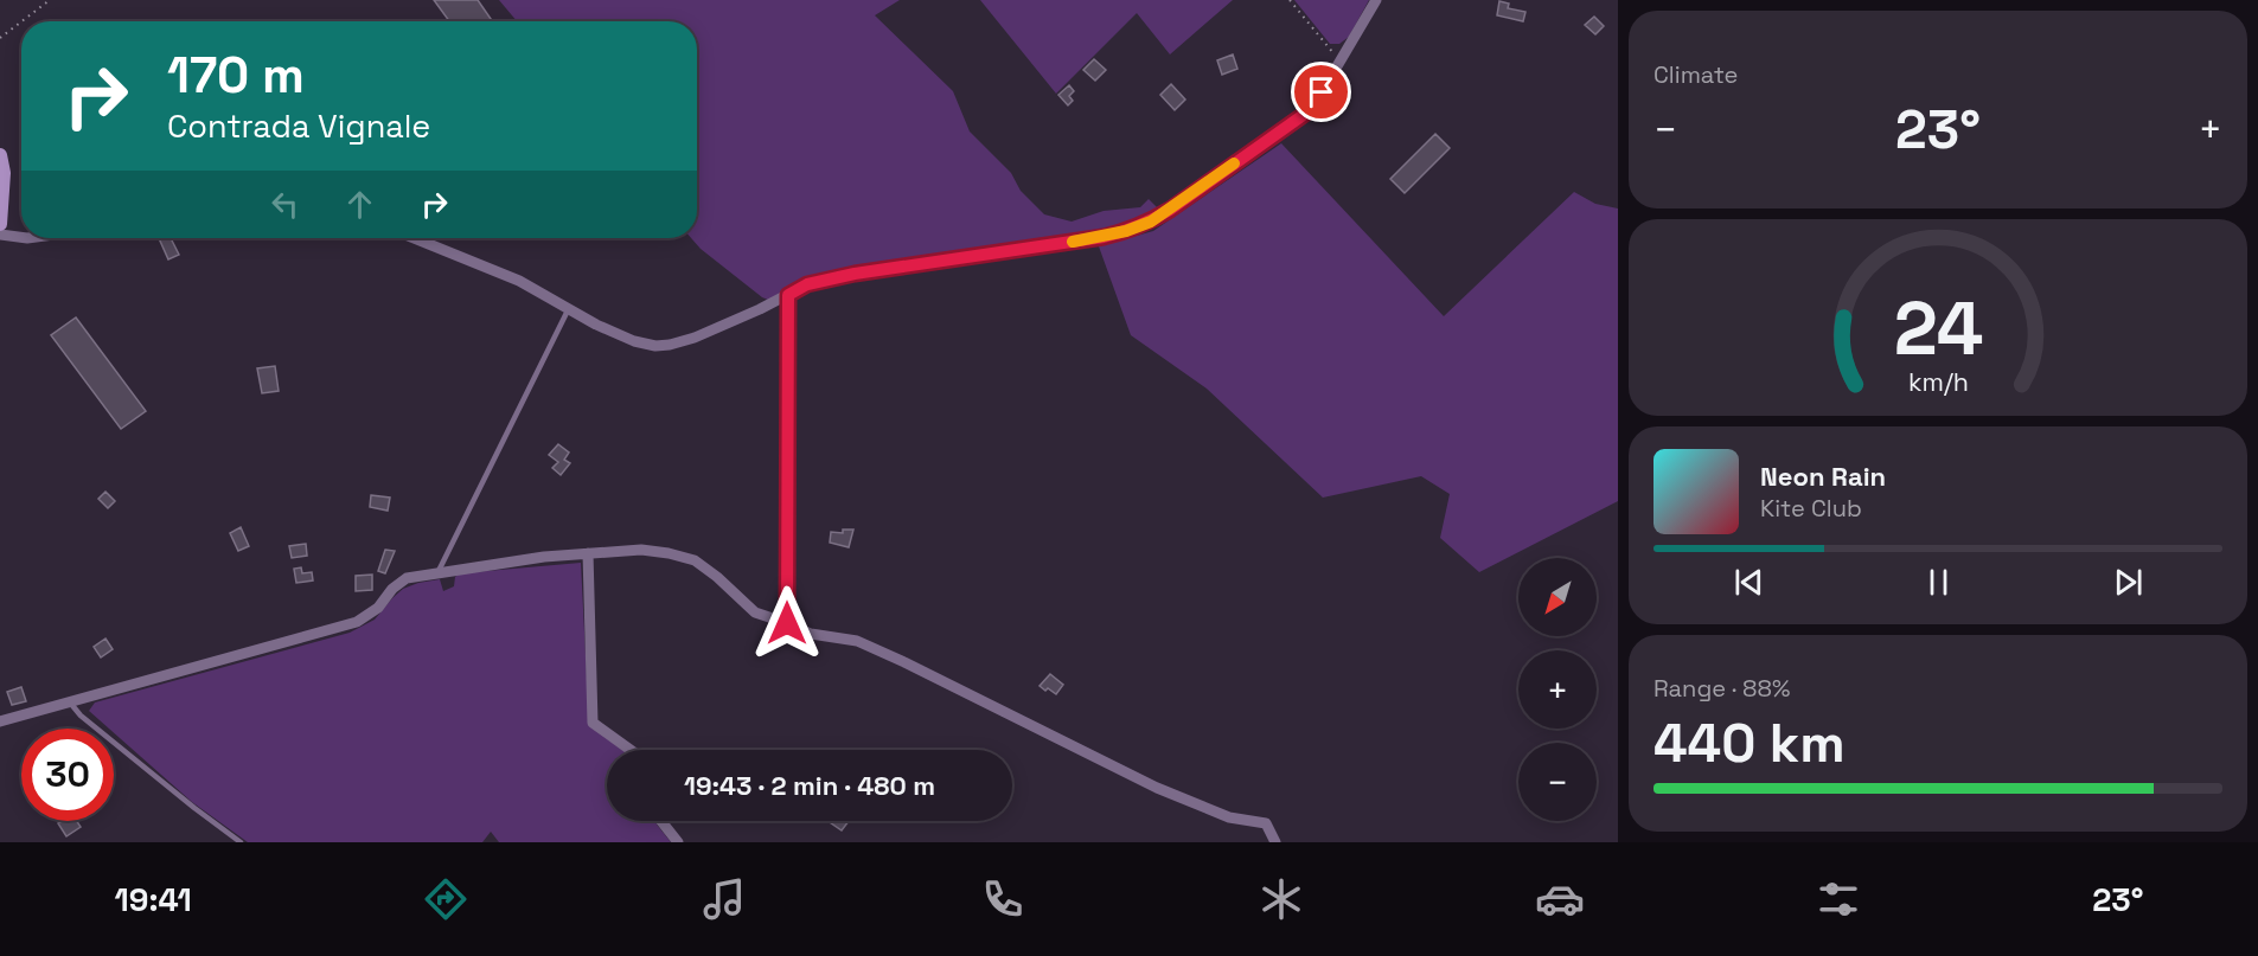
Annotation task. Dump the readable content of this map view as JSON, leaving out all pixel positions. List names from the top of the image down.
{
  "north": "bottom left",
  "page": {
    "tile": [
      "Climate",
      ["Range · 88%", "440 km"]
    ],
    "turn": ["170 m", "Contrada Vignale"],
    "heat": ["−", "23°", "+"],
    "song": ["Neon Rain", "Kite Club"],
    "map_buttons": ["+", "−"],
    "limit": "30",
    "trip": "19:43 · 2 min · 480 m",
    "tabs": ["19:41", "23°"],
    "gauge": ["24", "km/h"]
  }
}
